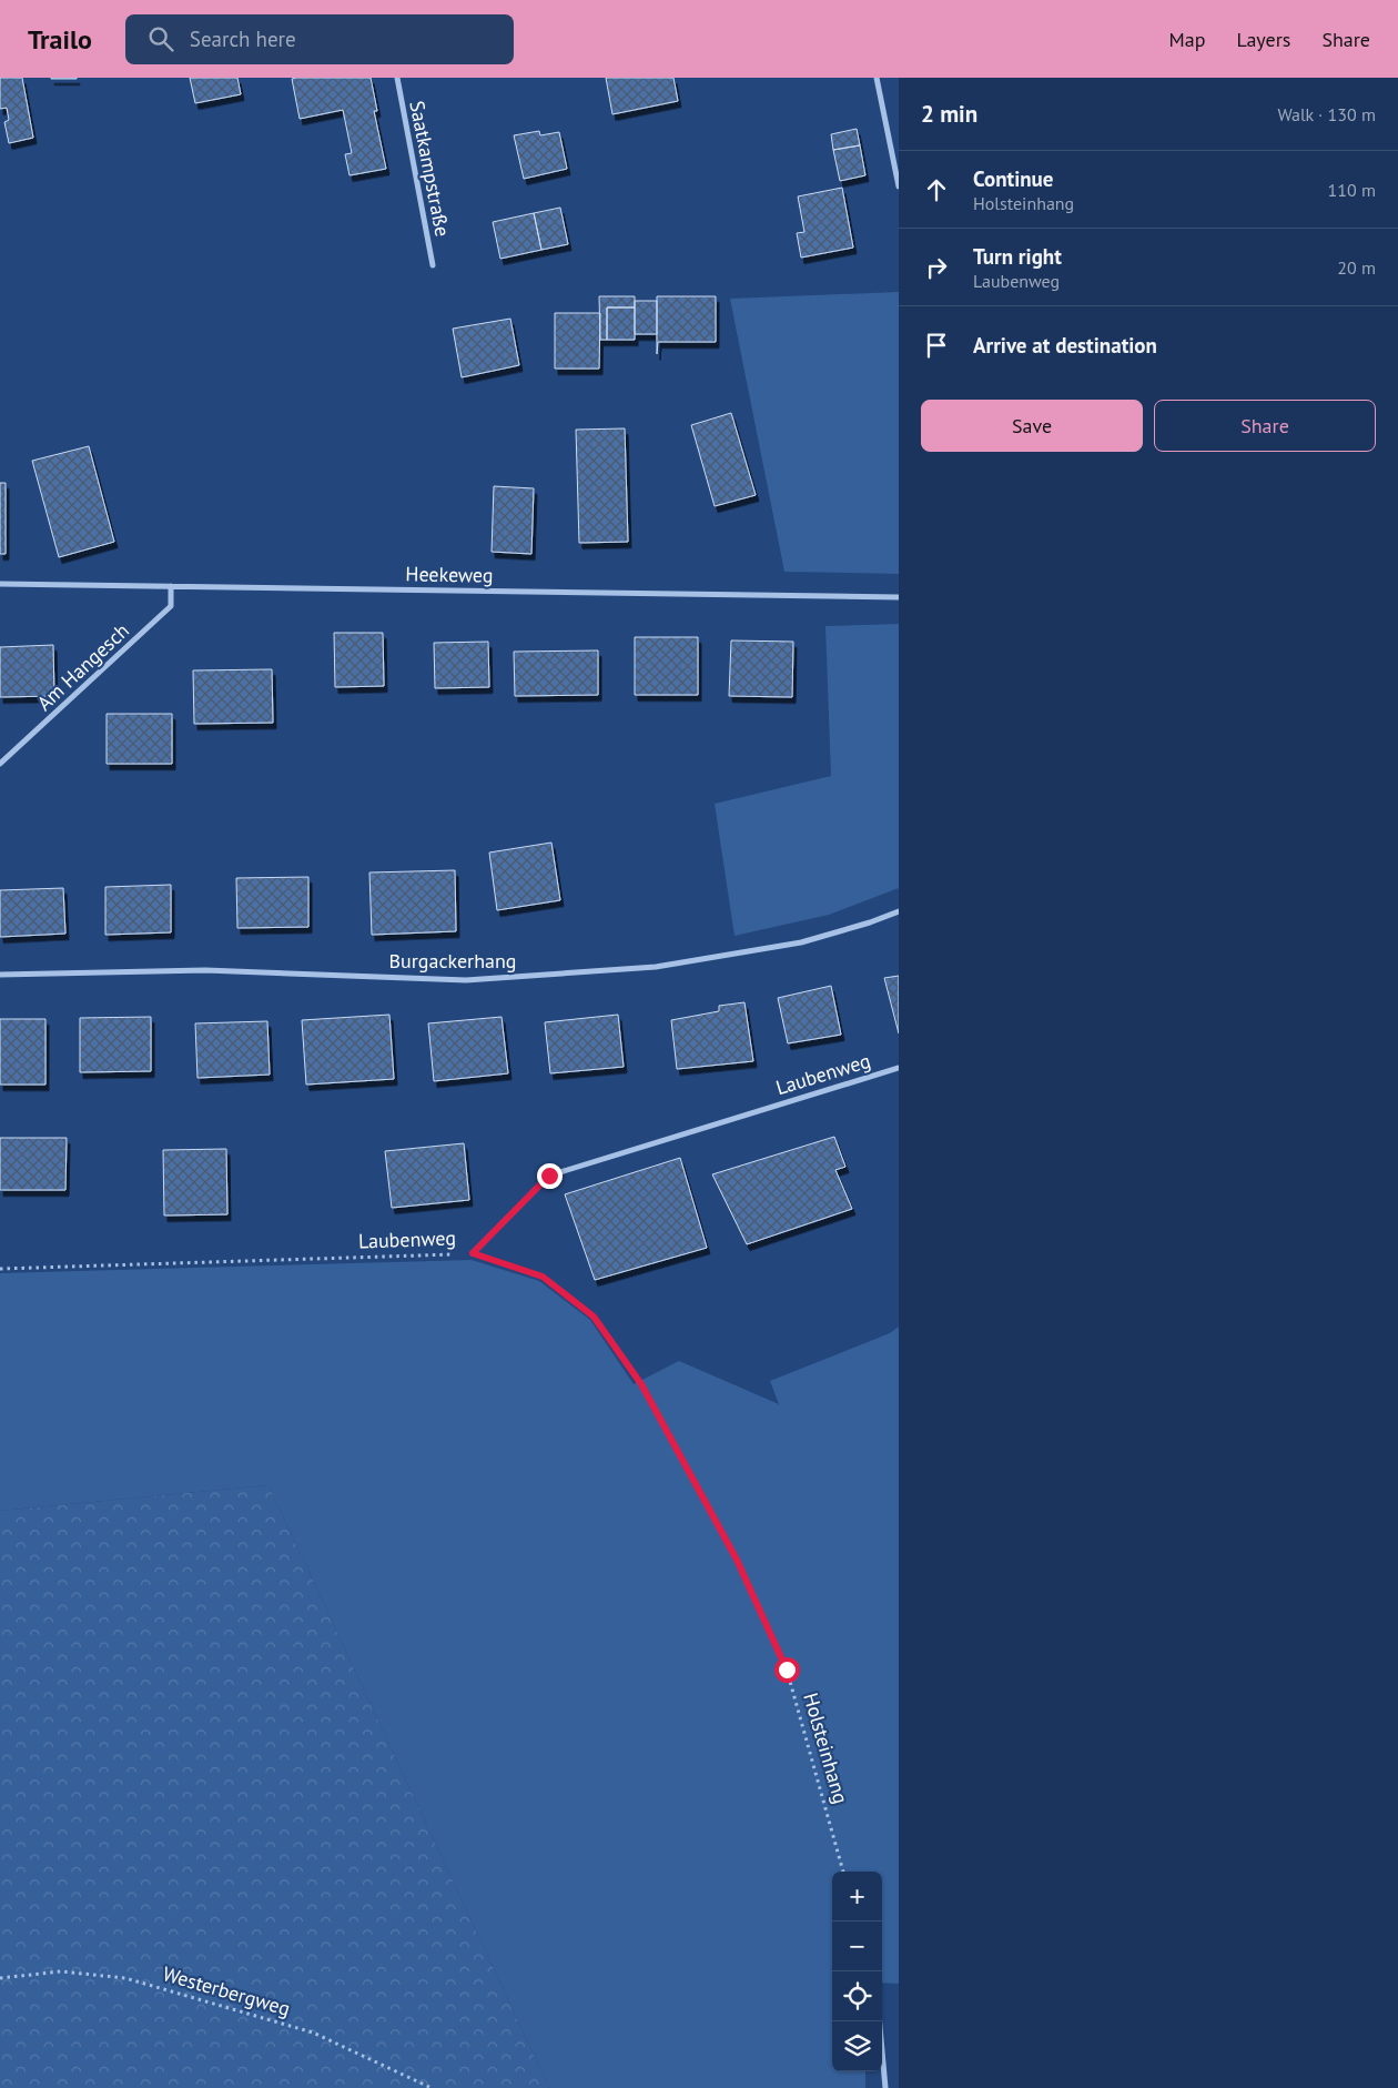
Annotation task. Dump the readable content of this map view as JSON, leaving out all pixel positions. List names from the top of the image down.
{
  "streets": {
    "street": [
      "Saatkampstraße",
      "Heekeweg",
      "Am Hangesch",
      "Burgackerhang",
      "Laubenweg"
    ],
    "path": ["Holsteinhang", "Westerbergweg"]
  },
  "crossings": [
    ["Heekeweg", "Am Hangesch"],
    ["Laubenweg", "Holsteinhang"]
  ],
  "page": {
    "header": "Trailo",
    "search": "Search here",
    "nav": ["Map", "Layers", "Share"],
    "heading": ["2 min", "Walk · 130 m"],
    "list": [
      ["Continue", "Holsteinhang", "110 m"],
      ["Turn right", "Laubenweg", "20 m"],
      "Arrive at destination"
    ],
    "buttons": ["Save", "Share"],
    "map_buttons": ["+", "−"]
  }
}
